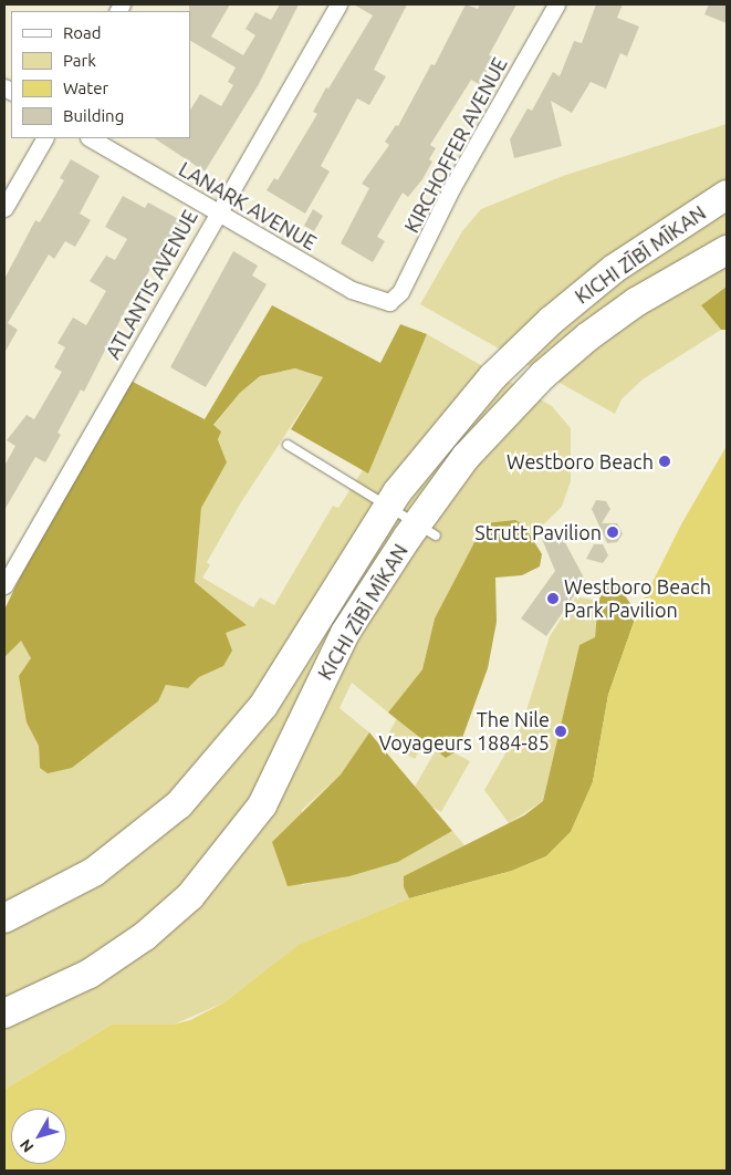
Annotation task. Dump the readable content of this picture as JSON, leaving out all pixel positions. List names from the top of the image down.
{
  "streets": {
    "highway": ["KICHI ZĪBĪ MĪKAN"],
    "street": ["KIRCHOFFER AVENUE", "LANARK AVENUE", "ATLANTIS AVENUE"]
  },
  "crossings": [
    ["KIRCHOFFER AVENUE", "LANARK AVENUE"],
    ["LANARK AVENUE", "ATLANTIS AVENUE"]
  ],
  "places": [
    "Westboro Beach",
    "Strutt Pavilion",
    "Westboro Beach Park Pavilion",
    "The Nile Voyageurs 1884-85"
  ],
  "legend": [
    "Road",
    "Park",
    "Water",
    "Building"
  ],
  "north": "bottom left"
}
